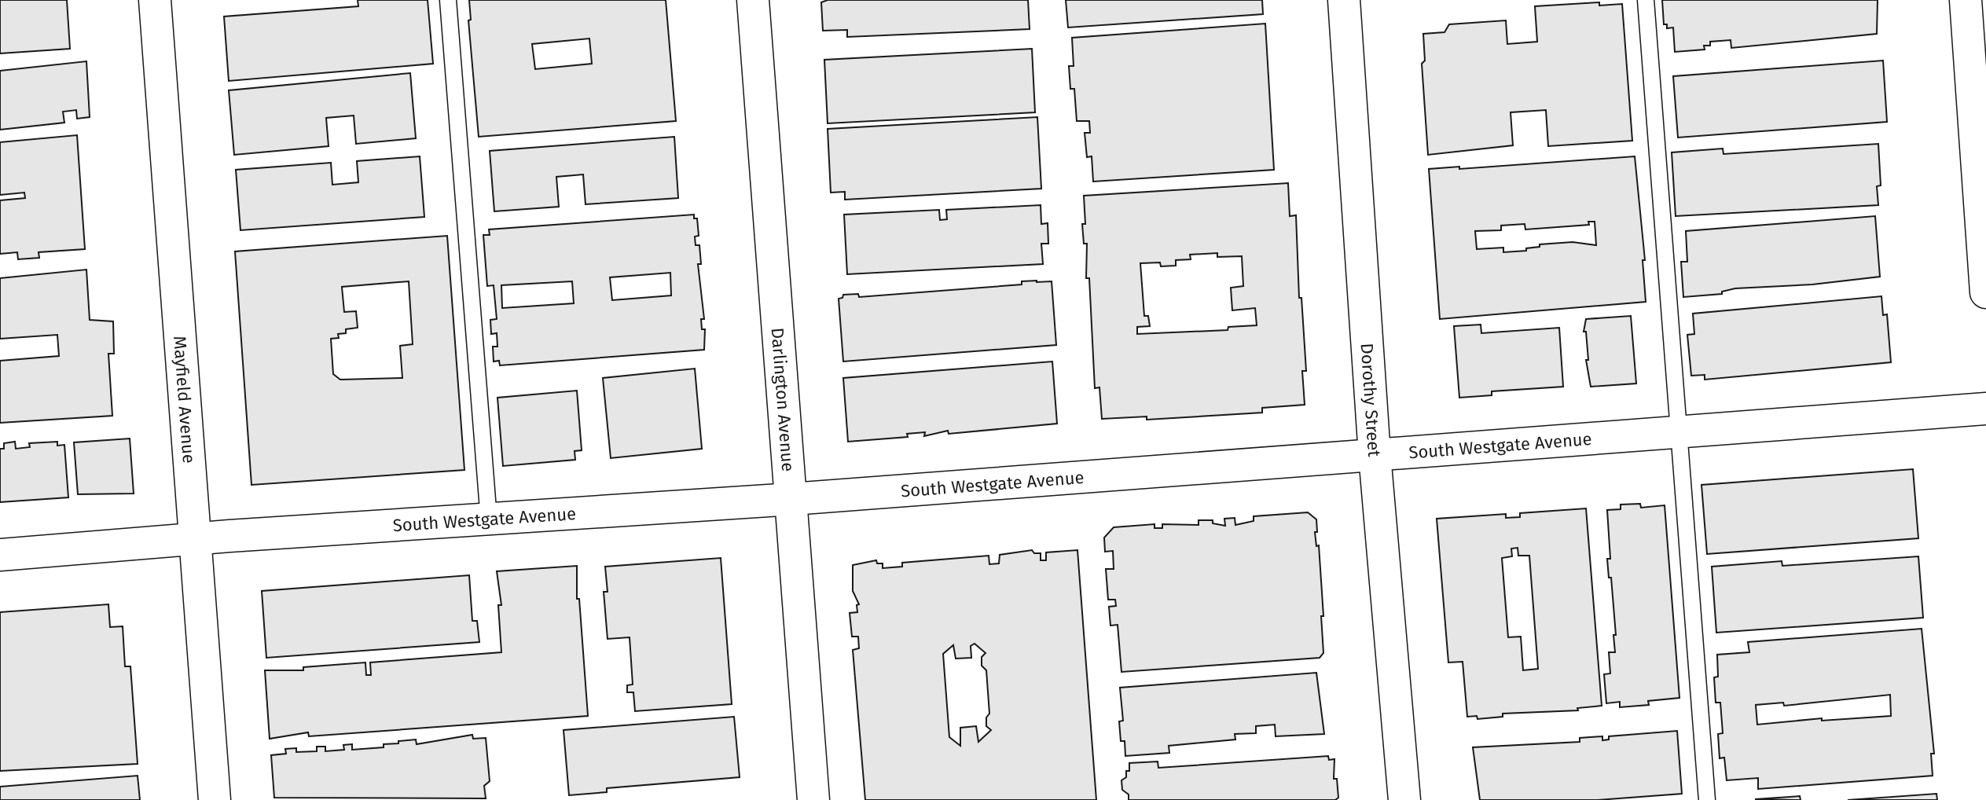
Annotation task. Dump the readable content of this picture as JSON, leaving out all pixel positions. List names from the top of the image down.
{
  "streets": {
    "street": [
      "Mayfield Avenue",
      "Darlington Avenue",
      "Dorothy Street",
      "South Westgate Avenue"
    ]
  },
  "crossings": [
    ["Mayfield Avenue", "South Westgate Avenue"],
    ["Darlington Avenue", "South Westgate Avenue"],
    ["Dorothy Street", "South Westgate Avenue"]
  ]
}
